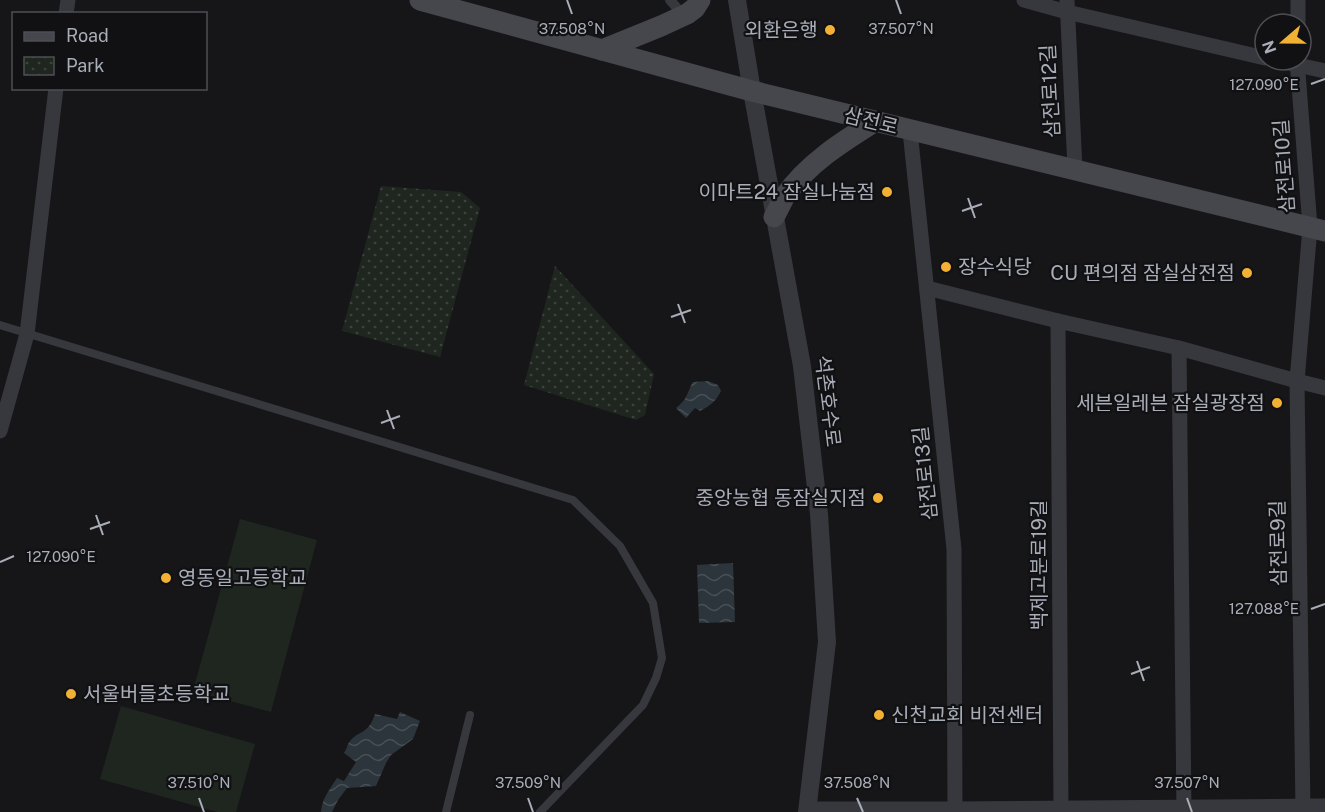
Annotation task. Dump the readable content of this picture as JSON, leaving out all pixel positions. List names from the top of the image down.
{
  "streets": {
    "main road": ["삼전로"],
    "street": [
      "삼전로12길",
      "삼전로10길",
      "석촌호수로",
      "삼전로13길",
      "삼전로9길",
      "백제고분로19길"
    ]
  },
  "crossings": [
    ["삼전로12길", "삼전로"],
    ["삼전로", "삼전로10길"],
    ["삼전로", "석촌호수로"],
    ["삼전로", "삼전로13길"],
    ["삼전로", "삼전로9길"],
    ["삼전로10길", "삼전로9길"]
  ],
  "places": [
    "외환은행",
    "이마트24 잠실나눔점",
    "장수식당",
    "CU 편의점 잠실삼전점",
    "세븐일레븐 잠실광장점",
    "중앙농협 동잠실지점",
    "영동일고등학교",
    "서울버들초등학교",
    "신천교회 비전센터"
  ],
  "legend": ["Road", "Park"],
  "north": "left",
  "coordinates": [
    "37.508°N",
    "37.507°N",
    "127.090°E",
    "127.088°E",
    "37.510°N",
    "37.509°N"
  ]
}
